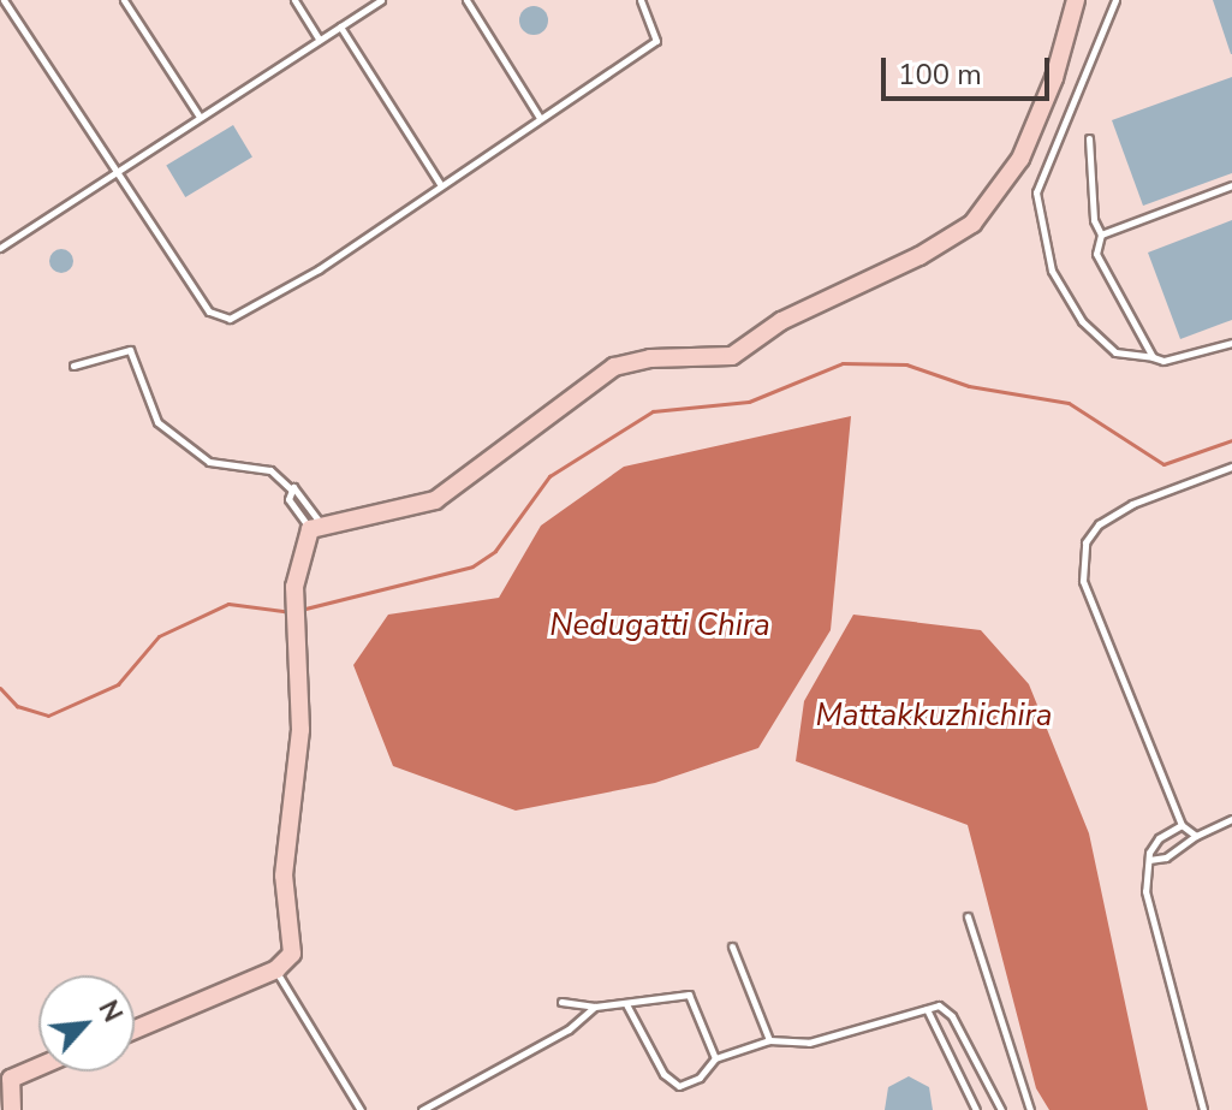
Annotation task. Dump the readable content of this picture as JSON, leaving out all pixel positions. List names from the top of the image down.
{
  "water": ["Nedugatti Chira", "Mattakkuzhichira"],
  "scale_bar": "100 m",
  "north": "top right"
}
